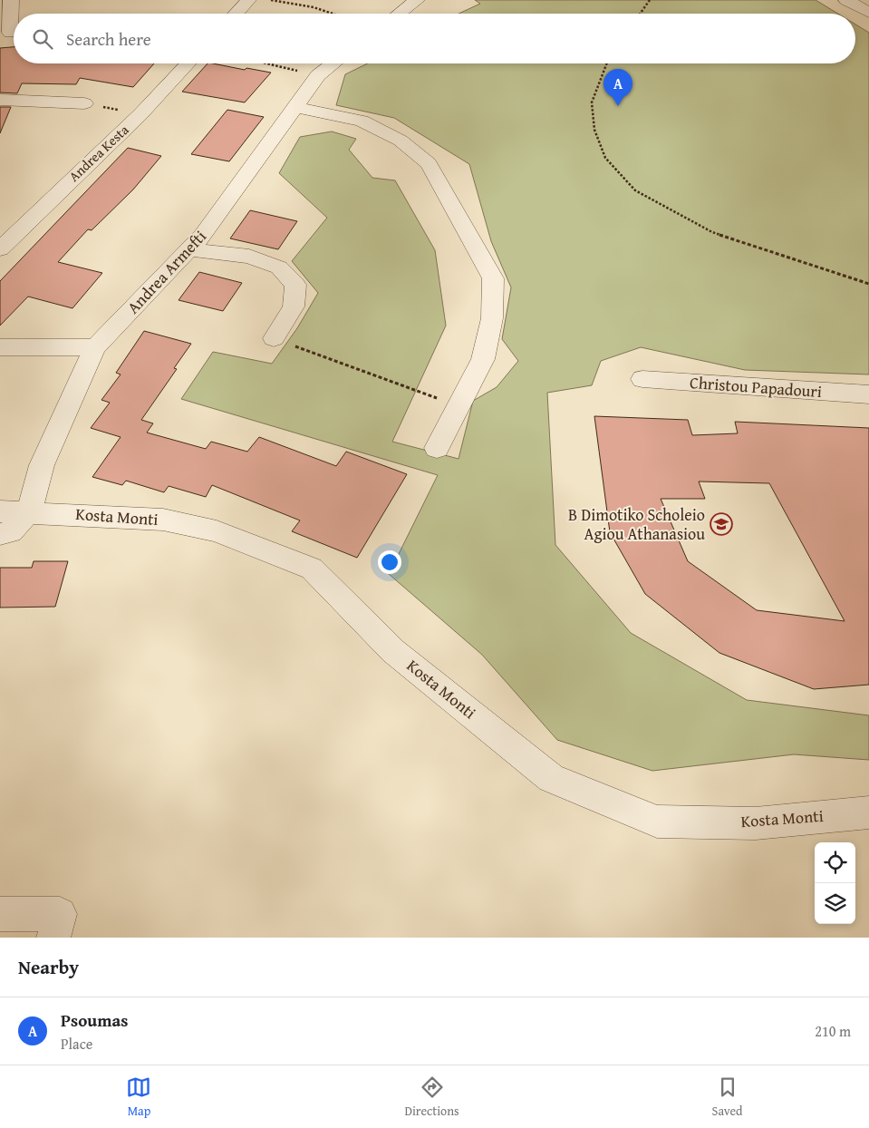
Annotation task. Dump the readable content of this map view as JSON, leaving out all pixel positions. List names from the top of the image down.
{
  "streets": {
    "street": [
      "Andrea Kesta",
      "Andrea Armefti",
      "Christou Papadouri",
      "Kosta Monti"
    ]
  },
  "crossings": [
    ["Andrea Armefti", "Kosta Monti"]
  ],
  "places": {
    "school or university": ["B Dimotiko Scholeio Agiou Athanasiou"]
  },
  "page": {
    "search": "Search here",
    "pins": "A",
    "heading": "Nearby",
    "list": [
      {
        "mark": "A",
        "name": "Psoumas",
        "note": "Place",
        "value": "210 m"
      }
    ],
    "nav": ["Map", "Directions", "Saved"]
  }
}
